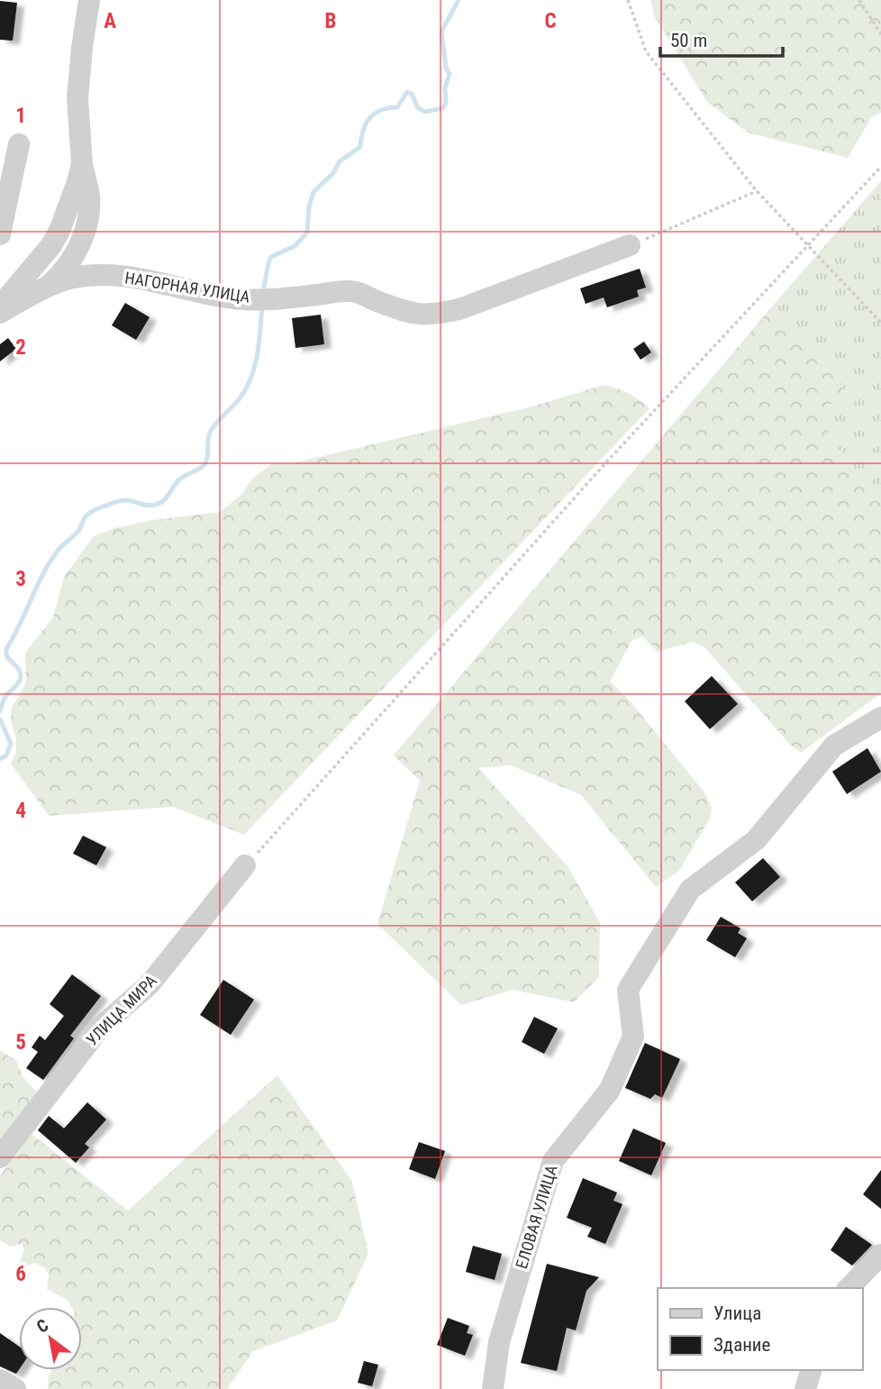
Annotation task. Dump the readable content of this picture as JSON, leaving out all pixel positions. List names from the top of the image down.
{
  "streets": {
    "street": ["НАГОРНАЯ УЛИЦА", "УЛИЦА МИРА", "ЕЛОВАЯ УЛИЦА"]
  },
  "legend": ["Улица", "Здание"],
  "scale_bar": "50 m",
  "north": "top left",
  "grid": {
    "columns": ["A", "B", "C"],
    "rows": [
      "1",
      "2",
      "3",
      "4",
      "5",
      "6"
    ]
  }
}
